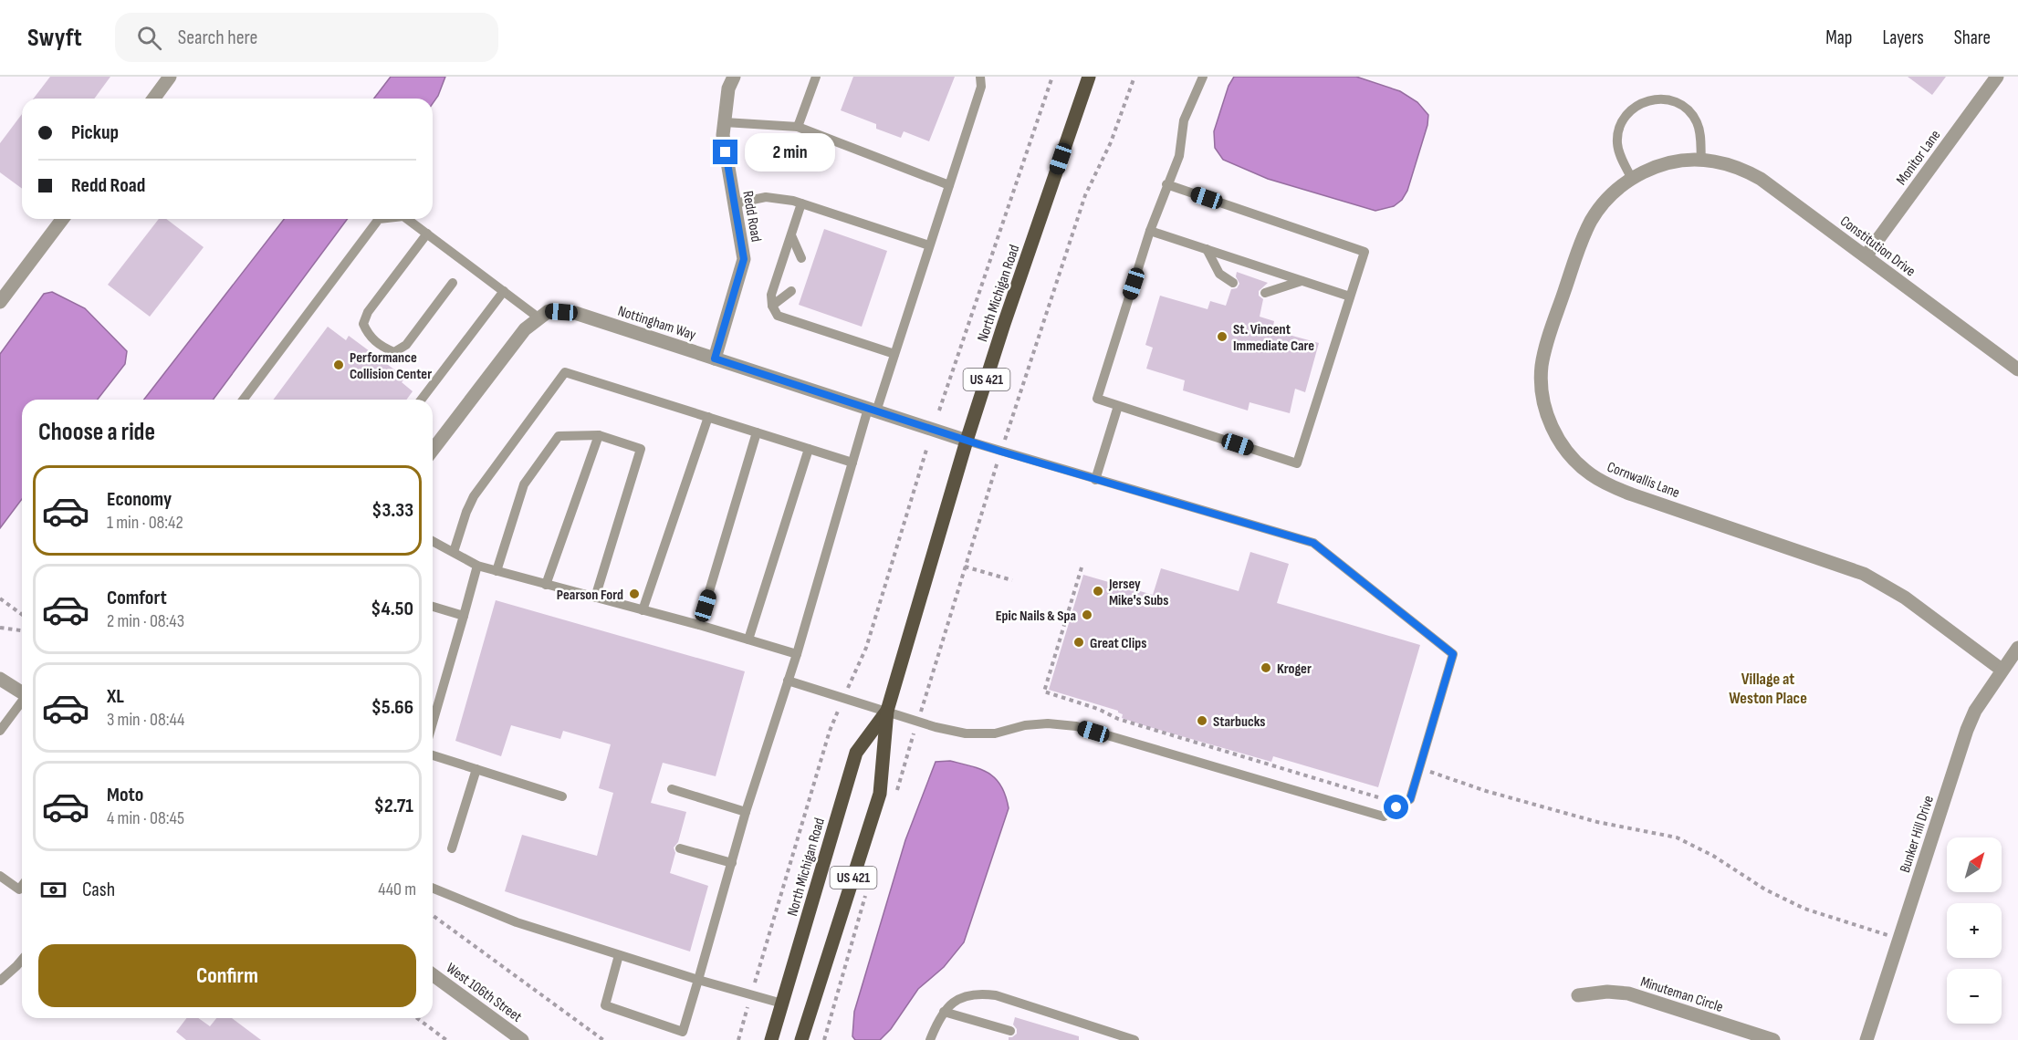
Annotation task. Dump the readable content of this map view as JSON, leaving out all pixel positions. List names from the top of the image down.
{
  "streets": {
    "main road": ["North Michigan Road", "US 421"],
    "street": [
      "Monitor Lane",
      "Redd Road",
      "Constitution Drive",
      "Nottingham Way",
      "Cornwallis Lane",
      "Bunker Hill Drive",
      "West 106th Street",
      "Minuteman Circle"
    ]
  },
  "crossings": [
    ["Monitor Lane", "Constitution Drive"],
    ["Redd Road", "Nottingham Way"],
    ["Constitution Drive", "Cornwallis Lane"],
    ["North Michigan Road", "Nottingham Way"],
    ["Cornwallis Lane", "Bunker Hill Drive"]
  ],
  "districts": ["Village at Weston Place"],
  "places": [
    "St. Vincent Immediate Care",
    "Performance Collision Center",
    "Jersey Mike's Subs",
    "Pearson Ford",
    "Epic Nails & Spa",
    "Great Clips",
    "Kroger",
    "Starbucks"
  ],
  "north": "top right",
  "page": {
    "header": "Swyft",
    "search": "Search here",
    "nav": ["Map", "Layers", "Share"],
    "banner": ["Pickup", "Redd Road"],
    "bubble": "2 min",
    "heading": "Choose a ride",
    "list": [
      {
        "name": "Economy",
        "note": "1 min · 08:42",
        "value": "$3.33"
      },
      {
        "name": "Comfort",
        "note": "2 min · 08:43",
        "value": "$4.50"
      },
      {
        "name": "XL",
        "note": "3 min · 08:44",
        "value": "$5.66"
      },
      {
        "name": "Moto",
        "note": "4 min · 08:45",
        "value": "$2.71"
      }
    ],
    "map_buttons": ["+", "−"],
    "pay": ["Cash", "440 m"],
    "buttons": "Confirm"
  }
}
